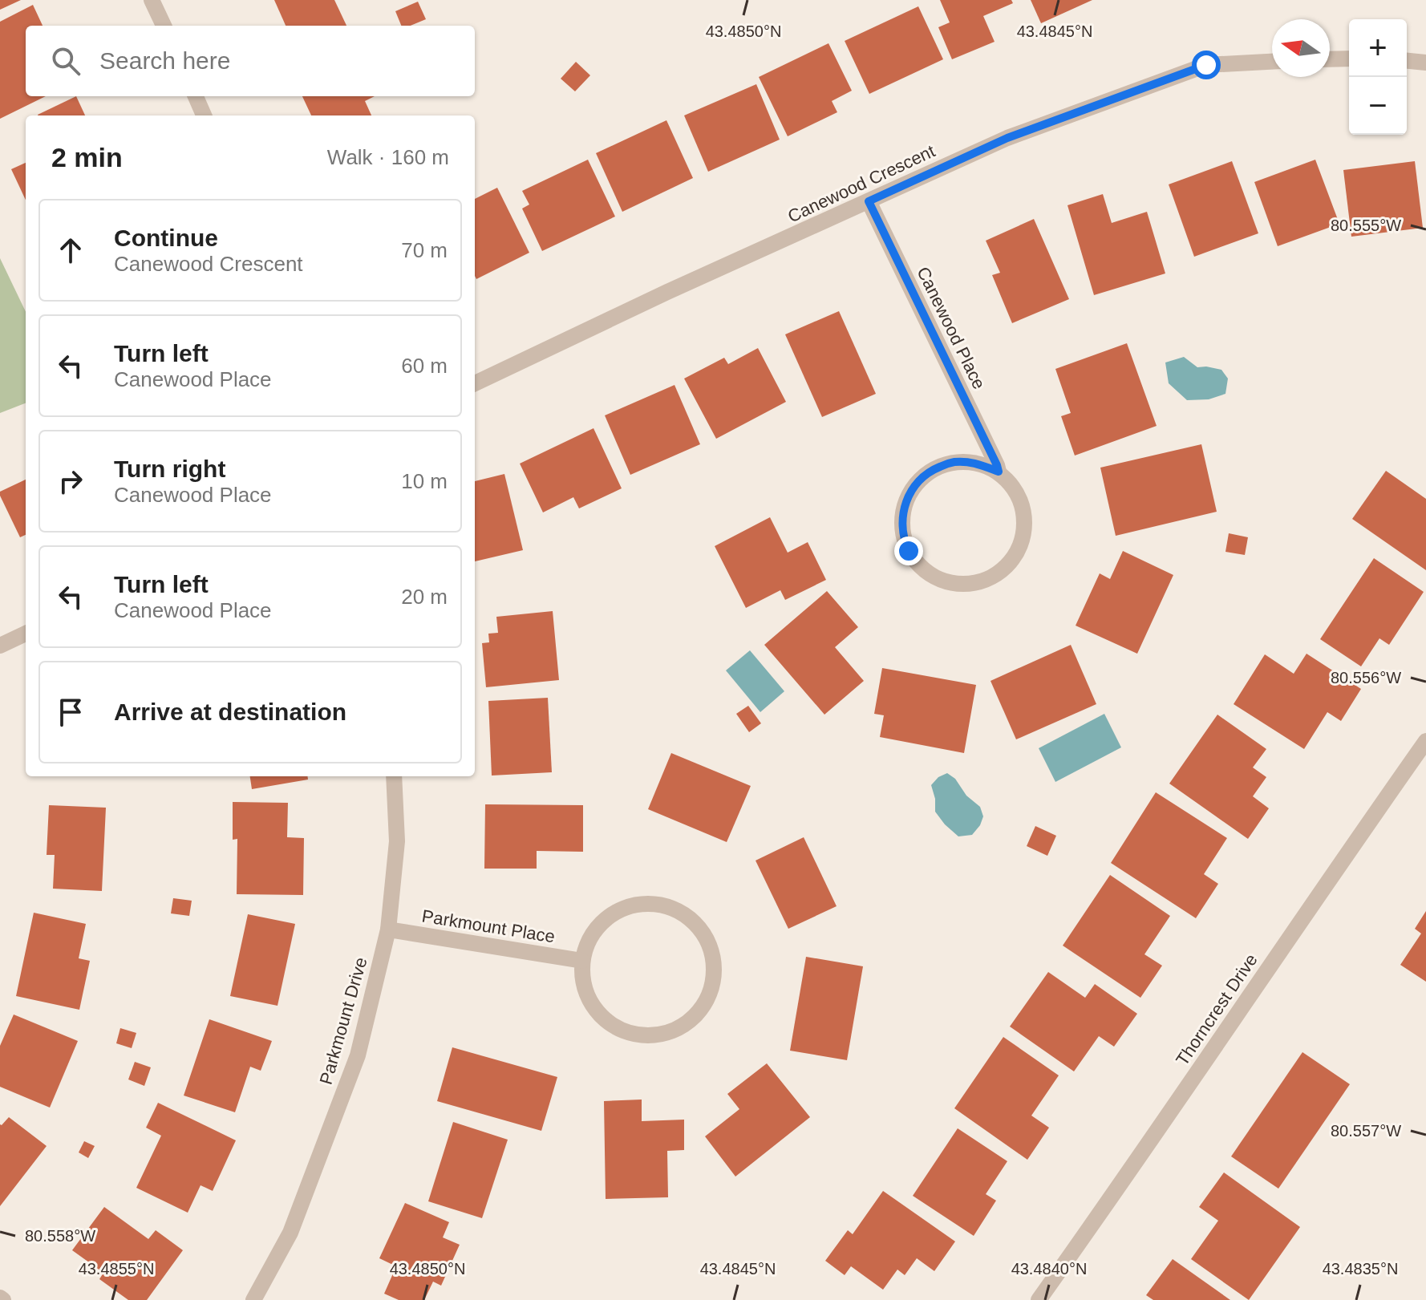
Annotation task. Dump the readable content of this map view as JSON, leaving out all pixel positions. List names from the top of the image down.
{
  "streets": {
    "street": [
      "Canewood Crescent",
      "Canewood Place",
      "Parkmount Place",
      "Thorncrest Drive",
      "Parkmount Drive"
    ]
  },
  "crossings": [
    ["Canewood Crescent", "Canewood Place"],
    ["Parkmount Place", "Parkmount Drive"]
  ],
  "north": "left",
  "page": {
    "map_buttons": ["+", "−"],
    "search": "Search here",
    "heading": ["2 min", "Walk · 160 m"],
    "list": [
      ["Continue", "Canewood Crescent", "70 m"],
      ["Turn left", "Canewood Place", "60 m"],
      ["Turn right", "Canewood Place", "10 m"],
      ["Turn left", "Canewood Place", "20 m"],
      "Arrive at destination"
    ]
  },
  "coordinates": [
    "43.4850°N",
    "43.4845°N",
    "80.555°W",
    "80.556°W",
    "80.557°W",
    "80.558°W",
    "43.4855°N",
    "43.4840°N",
    "43.4835°N"
  ]
}
